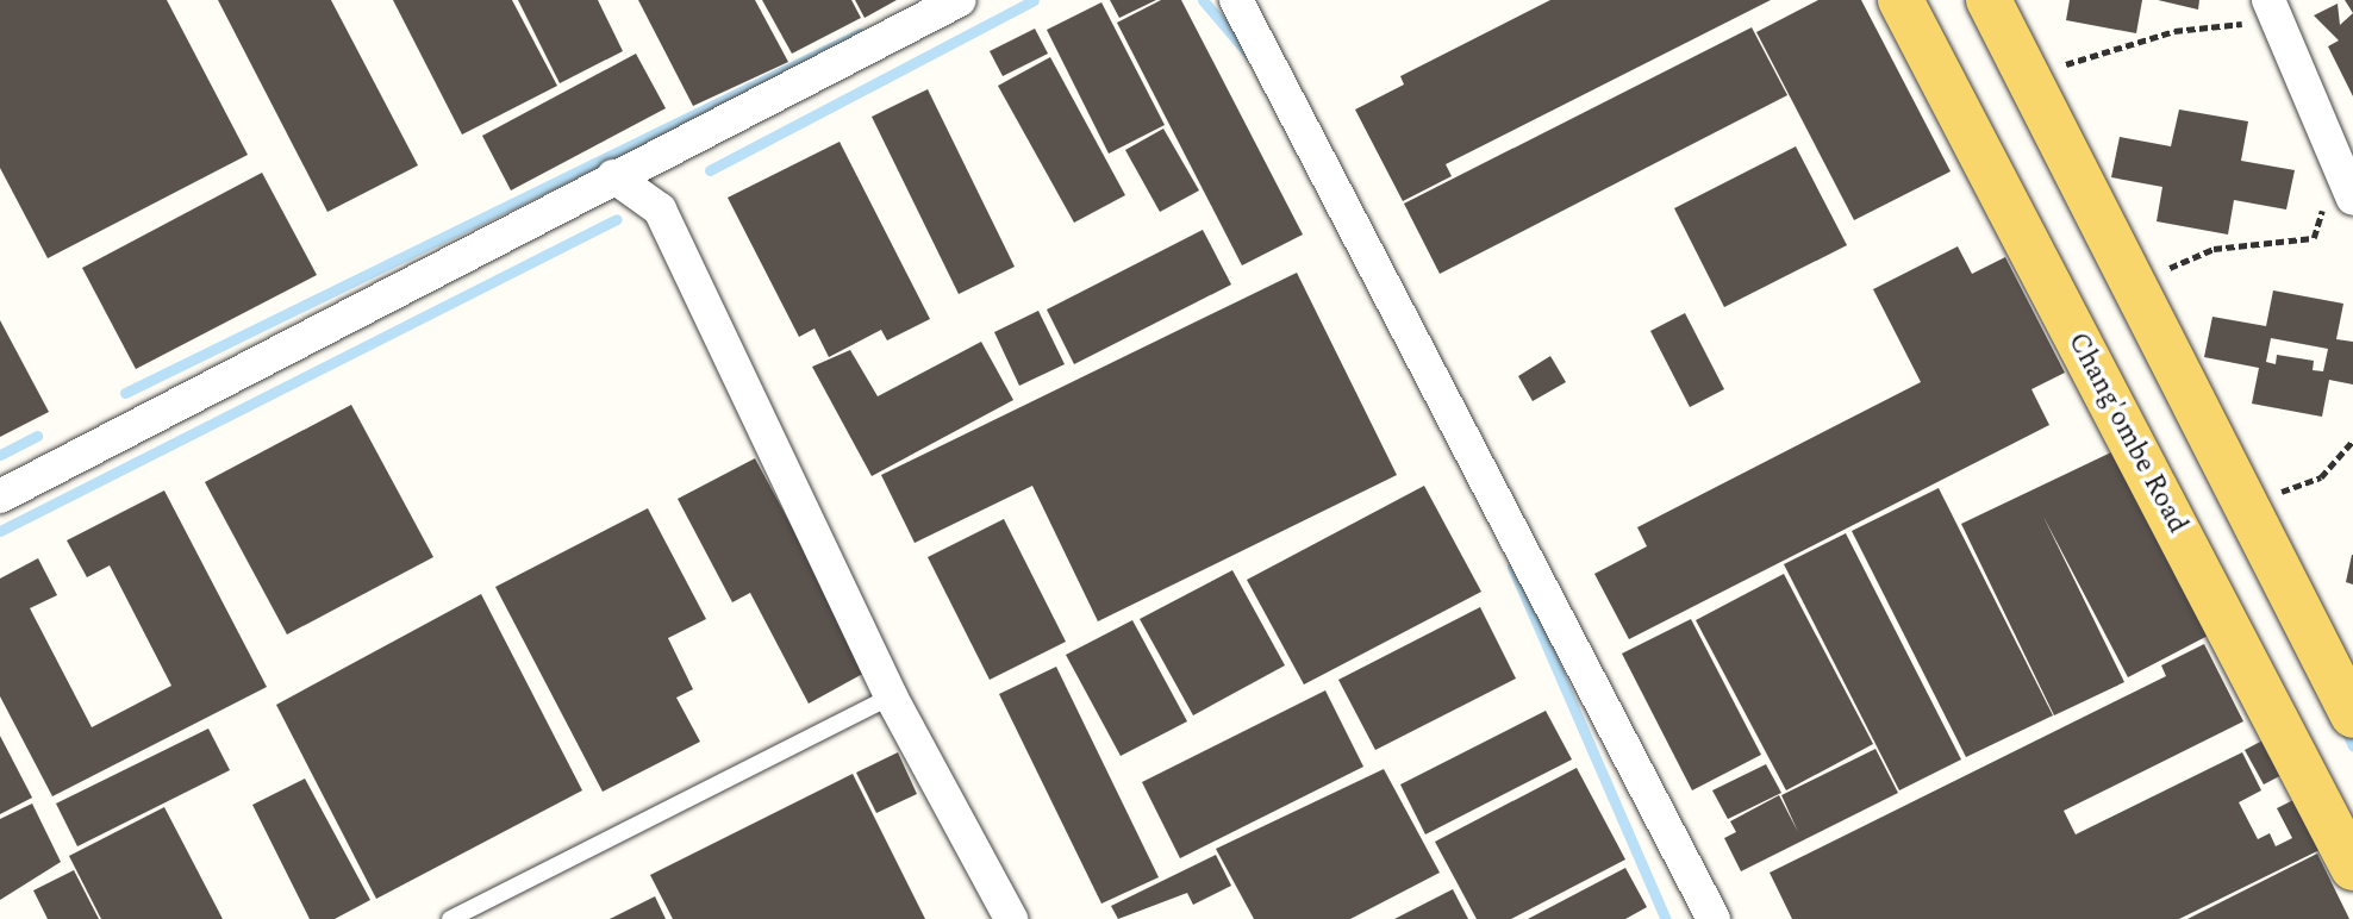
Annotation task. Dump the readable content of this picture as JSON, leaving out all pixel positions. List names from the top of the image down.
{
  "streets": {
    "main road": ["Chang'ombe Road"]
  }
}
